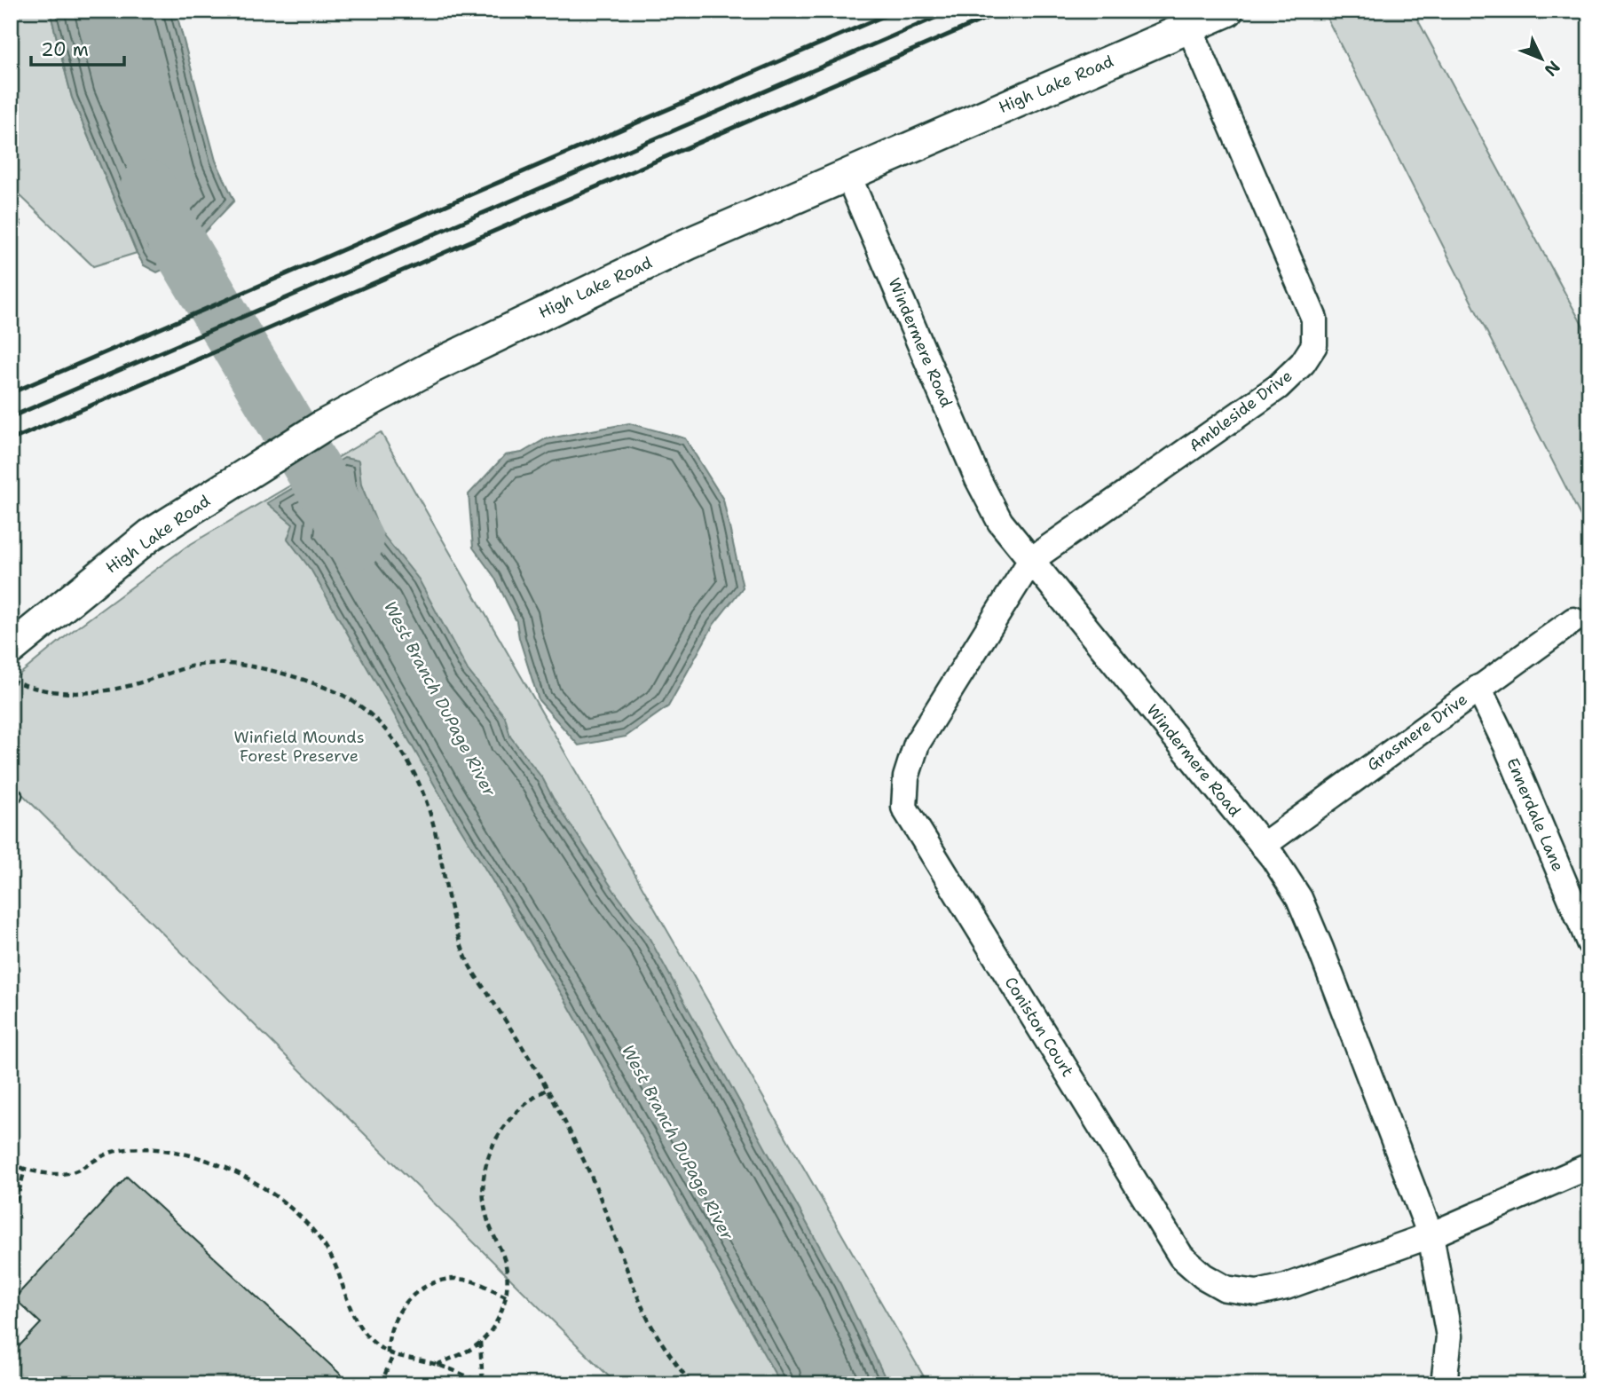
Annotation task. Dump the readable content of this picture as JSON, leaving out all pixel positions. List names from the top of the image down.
{
  "streets": {
    "street": [
      "High Lake Road",
      "Windermere Road",
      "Ambleside Drive",
      "Grasmere Drive",
      "Ennerdale Lane",
      "Coniston Court"
    ]
  },
  "crossings": [
    ["High Lake Road", "Windermere Road"],
    ["High Lake Road", "Ambleside Drive"],
    ["Windermere Road", "Ambleside Drive"],
    ["Windermere Road", "Grasmere Drive"],
    ["Windermere Road", "Coniston Court"],
    ["Ambleside Drive", "Coniston Court"],
    ["Grasmere Drive", "Ennerdale Lane"]
  ],
  "water": ["West Branch DuPage River"],
  "parks": ["Winfield Mounds Forest Preserve"],
  "scale_bar": "20 m",
  "north": "bottom right"
}
